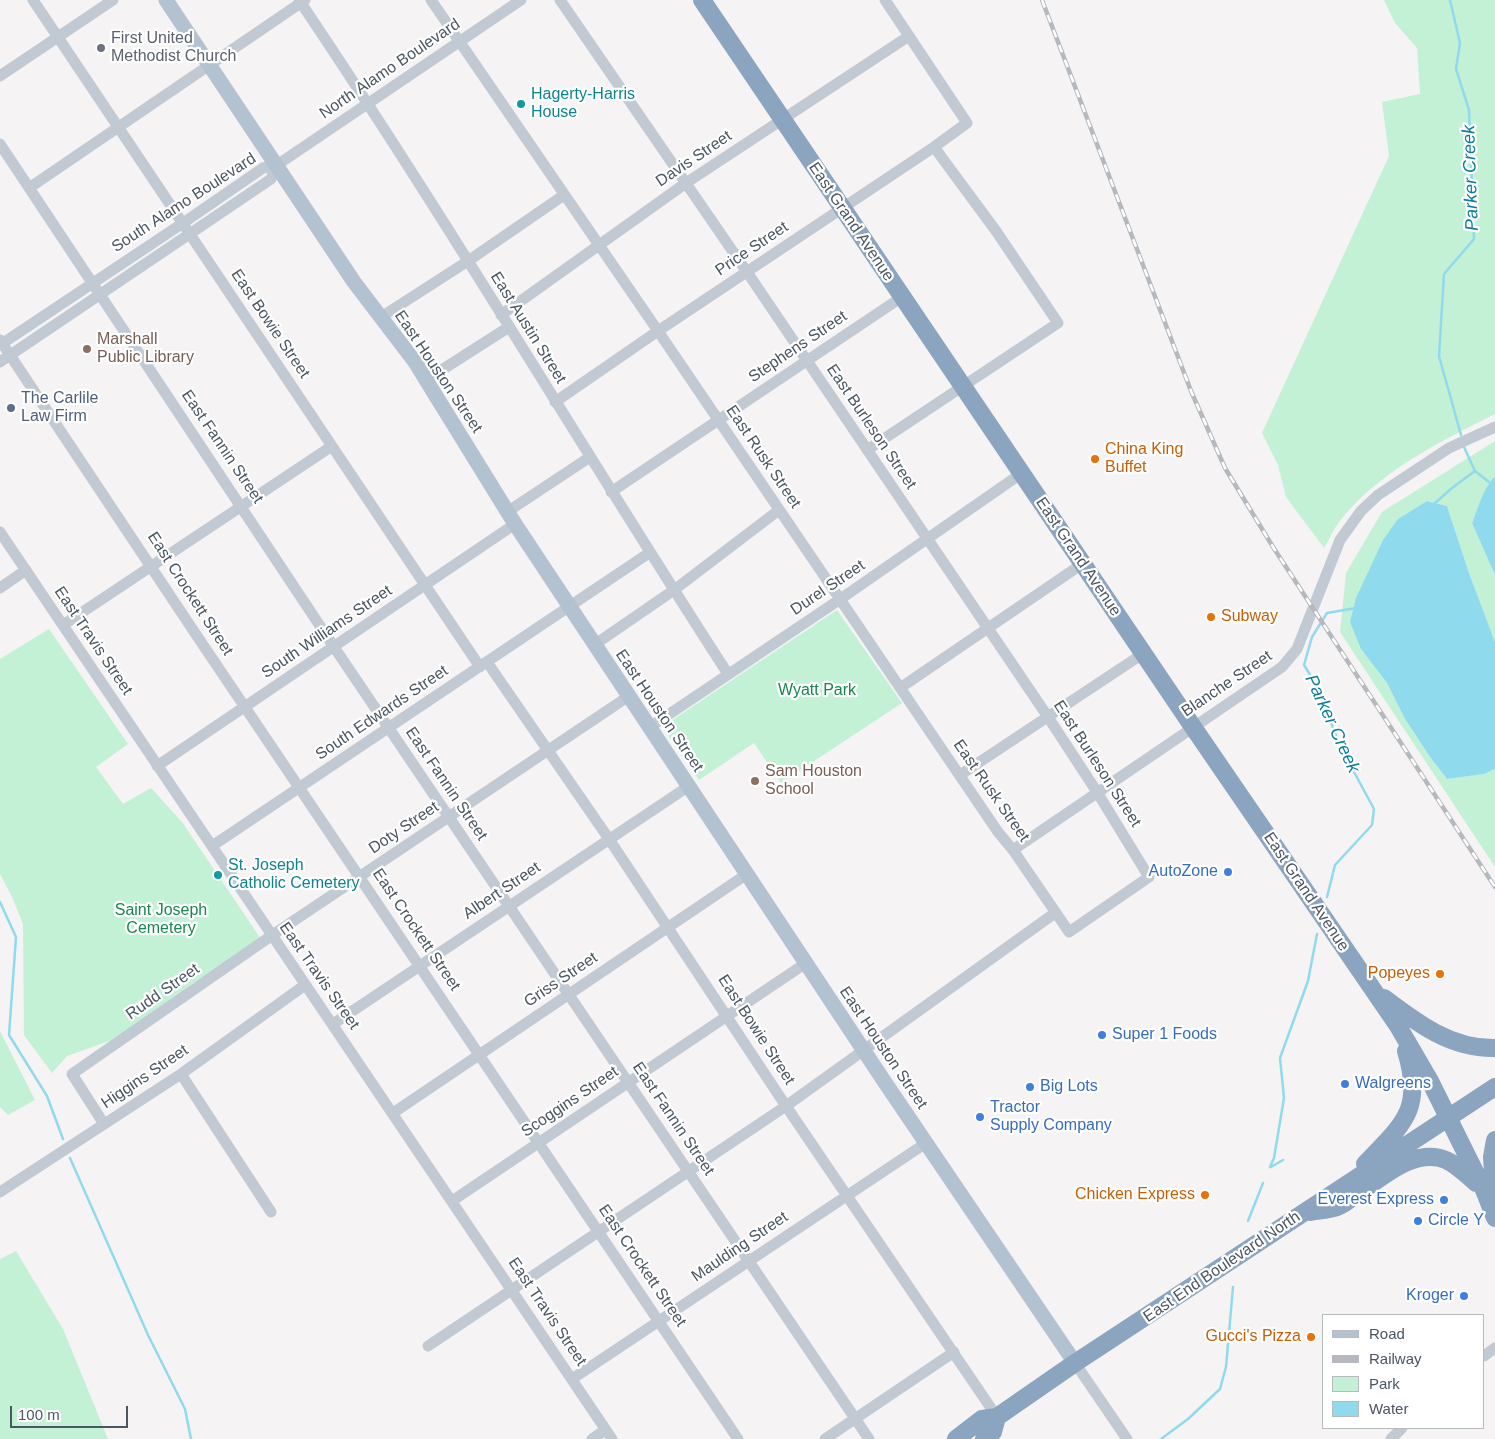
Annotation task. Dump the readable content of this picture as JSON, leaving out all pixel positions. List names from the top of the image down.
{
  "streets": {
    "highway": ["East Grand Avenue", "East End Boulevard North"],
    "main road": ["East Houston Street"],
    "street": [
      "North Alamo Boulevard",
      "Davis Street",
      "South Alamo Boulevard",
      "Price Street",
      "East Bowie Street",
      "East Austin Street",
      "Stephens Street",
      "East Burleson Street",
      "East Fannin Street",
      "East Rusk Street",
      "Durel Street",
      "East Crockett Street",
      "South Williams Street",
      "East Travis Street",
      "Blanche Street",
      "South Edwards Street",
      "Doty Street",
      "Albert Street",
      "Griss Street",
      "Rudd Street",
      "Higgins Street",
      "Scoggins Street",
      "Maulding Street"
    ]
  },
  "crossings": [
    ["North Alamo Boulevard", "South Alamo Boulevard"],
    ["North Alamo Boulevard", "East Austin Street"],
    ["North Alamo Boulevard", "East Houston Street"],
    ["North Alamo Boulevard", "East Rusk Street"],
    ["Davis Street", "East Grand Avenue"],
    ["Davis Street", "Price Street"],
    ["Davis Street", "East Austin Street"],
    ["Davis Street", "East Burleson Street"],
    ["Davis Street", "East Rusk Street"],
    ["South Alamo Boulevard", "East Bowie Street"],
    ["South Alamo Boulevard", "East Houston Street"],
    ["South Alamo Boulevard", "East Fannin Street"],
    ["South Alamo Boulevard", "East Crockett Street"],
    ["East Grand Avenue", "Price Street"],
    ["East Grand Avenue", "Stephens Street"],
    ["East Grand Avenue", "Durel Street"],
    ["East Grand Avenue", "Blanche Street"],
    ["East Grand Avenue", "East End Boulevard North"],
    ["Price Street", "East Austin Street"],
    ["Price Street", "East Burleson Street"],
    ["Price Street", "East Rusk Street"],
    ["East Bowie Street", "South Williams Street"],
    ["East Bowie Street", "South Edwards Street"],
    ["East Bowie Street", "Doty Street"],
    ["East Bowie Street", "Albert Street"],
    ["East Bowie Street", "Griss Street"],
    ["East Bowie Street", "Scoggins Street"],
    ["East Bowie Street", "Maulding Street"],
    ["East Bowie Street", "East End Boulevard North"],
    ["East Austin Street", "Stephens Street"],
    ["East Austin Street", "Durel Street"],
    ["East Austin Street", "South Williams Street"],
    ["East Austin Street", "South Edwards Street"],
    ["Stephens Street", "East Burleson Street"],
    ["Stephens Street", "East Rusk Street"],
    ["East Houston Street", "Durel Street"],
    ["East Houston Street", "South Williams Street"],
    ["East Houston Street", "South Edwards Street"],
    ["East Houston Street", "Doty Street"],
    ["East Houston Street", "Albert Street"],
    ["East Houston Street", "Griss Street"],
    ["East Houston Street", "Scoggins Street"],
    ["East Houston Street", "Maulding Street"],
    ["East Houston Street", "East End Boulevard North"],
    ["East Burleson Street", "East Rusk Street"],
    ["East Burleson Street", "Durel Street"],
    ["East Burleson Street", "Blanche Street"],
    ["East Fannin Street", "South Williams Street"],
    ["East Fannin Street", "South Edwards Street"],
    ["East Fannin Street", "Doty Street"],
    ["East Fannin Street", "Albert Street"],
    ["East Fannin Street", "Griss Street"],
    ["East Fannin Street", "Scoggins Street"],
    ["East Fannin Street", "Maulding Street"],
    ["East Rusk Street", "Durel Street"],
    ["East Rusk Street", "Blanche Street"],
    ["East Crockett Street", "South Williams Street"],
    ["East Crockett Street", "South Edwards Street"],
    ["East Crockett Street", "Doty Street"],
    ["East Crockett Street", "Albert Street"],
    ["East Crockett Street", "Griss Street"],
    ["East Crockett Street", "Scoggins Street"],
    ["East Crockett Street", "Maulding Street"],
    ["South Williams Street", "East Travis Street"],
    ["East Travis Street", "South Edwards Street"],
    ["East Travis Street", "Doty Street"],
    ["East Travis Street", "Albert Street"],
    ["East Travis Street", "Griss Street"],
    ["East Travis Street", "Rudd Street"],
    ["East Travis Street", "Higgins Street"],
    ["East Travis Street", "Scoggins Street"],
    ["East Travis Street", "Maulding Street"],
    ["Doty Street", "Rudd Street"],
    ["Rudd Street", "Higgins Street"]
  ],
  "water": ["Parker Creek"],
  "parks": ["Wyatt Park", "Saint Joseph Cemetery"],
  "places": [
    "First United Methodist Church",
    "Hagerty-Harris House",
    "Marshall Public Library",
    "The Carlile Law Firm",
    "China King Buffet",
    "Subway",
    "Sam Houston School",
    "AutoZone",
    "St. Joseph Catholic Cemetery",
    "Popeyes",
    "Super 1 Foods",
    "Walgreens",
    "Big Lots",
    "Tractor Supply Company",
    "Chicken Express",
    "Everest Express",
    "Circle Y",
    "Kroger",
    "Gucci's Pizza"
  ],
  "legend": [
    "Road",
    "Railway",
    "Park",
    "Water"
  ],
  "scale_bar": "100 m"
}
